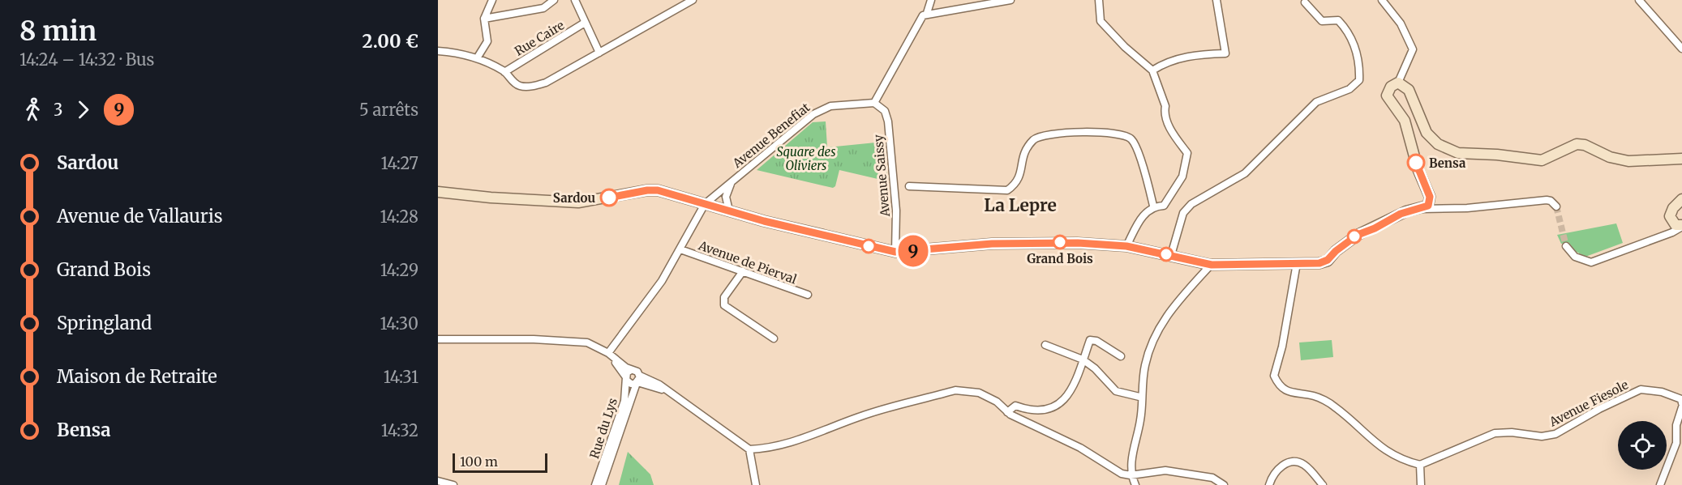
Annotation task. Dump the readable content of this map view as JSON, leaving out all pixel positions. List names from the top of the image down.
{
  "streets": {
    "street": [
      "Rue Caire",
      "Avenue Benefiat",
      "Avenue Saissy",
      "Avenue de Pierval",
      "Avenue Fiesole",
      "Rue du Lys"
    ]
  },
  "crossings": [
    ["Avenue Benefiat", "Avenue Saissy"]
  ],
  "districts": ["La Lepre"],
  "parks": ["Square des Oliviers"],
  "places": ["Bensa", "Sardou", "Grand Bois"],
  "lines": ["bus line 9"],
  "scale_bar": "100 m",
  "page": {
    "heading": ["8 min", "14:24 – 14:32 · Bus", "2.00 €"],
    "on_map": "9",
    "legs": ["3", "9", "5 arrêts"],
    "list": [
      {
        "name": "Sardou",
        "value": "14:27"
      },
      {
        "name": "Avenue de Vallauris",
        "value": "14:28"
      },
      {
        "name": "Grand Bois",
        "value": "14:29"
      },
      {
        "name": "Springland",
        "value": "14:30"
      },
      {
        "name": "Maison de Retraite",
        "value": "14:31"
      },
      {
        "name": "Bensa",
        "value": "14:32"
      }
    ],
    "scale": "100 m"
  }
}
